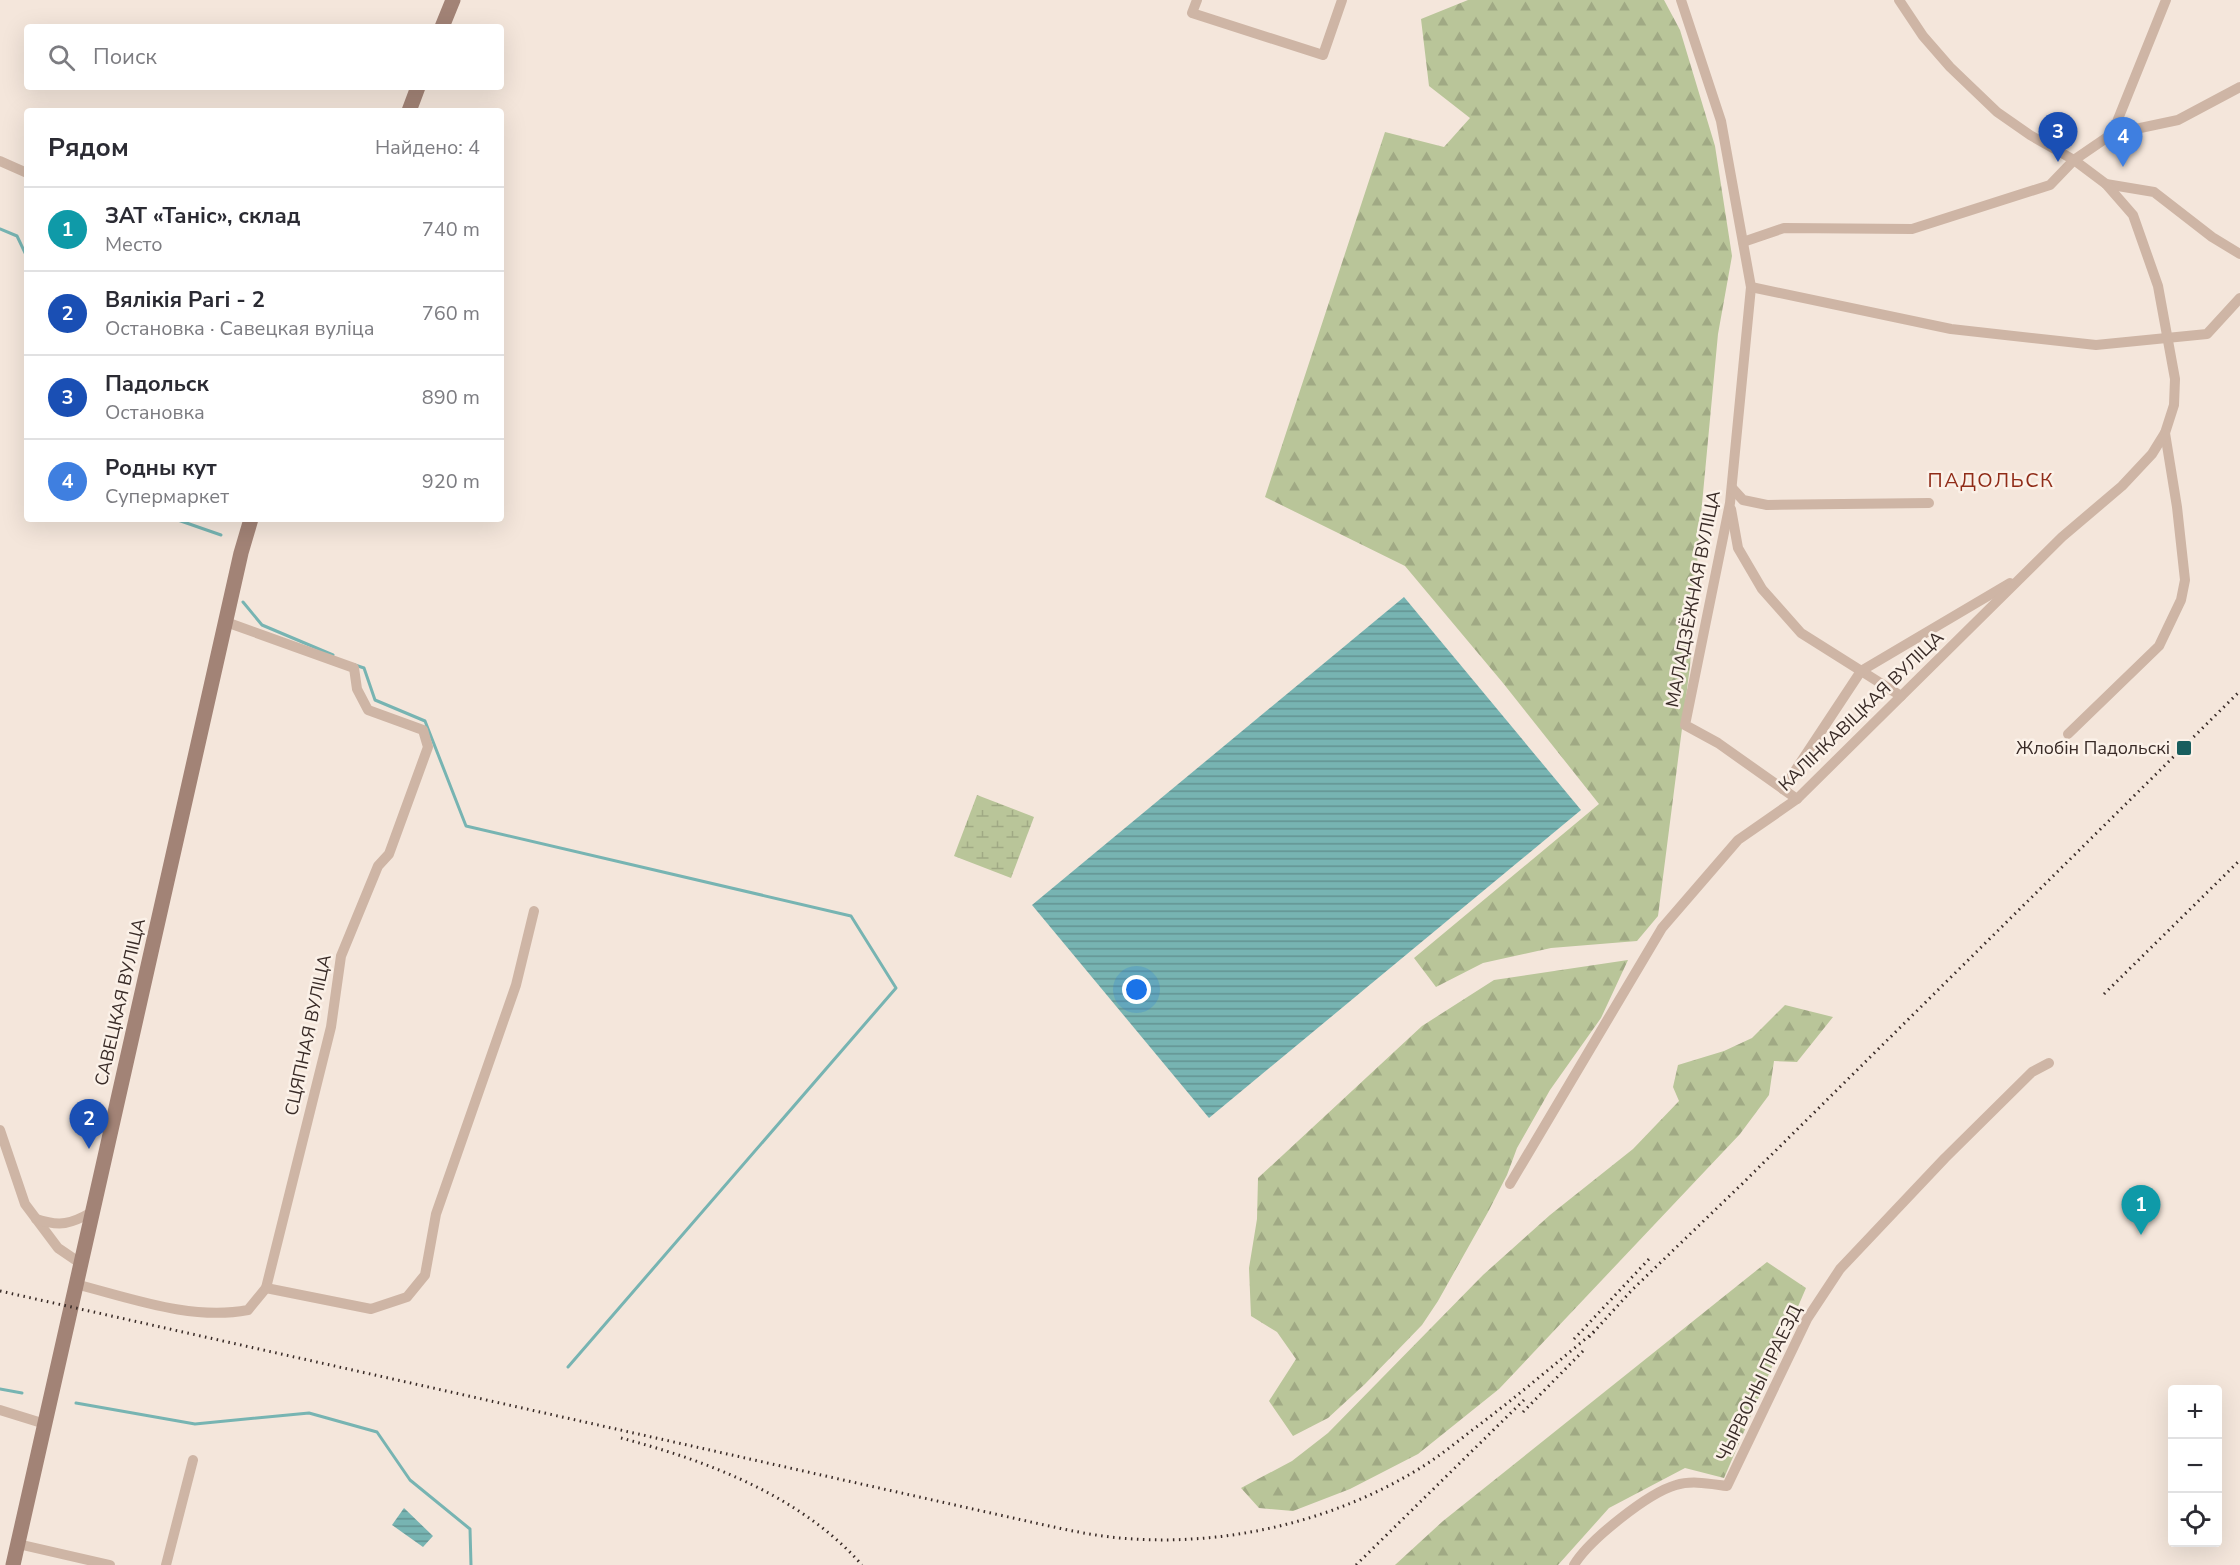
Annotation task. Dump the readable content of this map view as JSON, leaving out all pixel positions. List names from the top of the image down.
{
  "streets": {
    "main road": ["САВЕЦКАЯ ВУЛІЦА"],
    "street": [
      "МАЛАДЗЁЖНАЯ ВУЛІЦА",
      "КАЛІНКАВІЦКАЯ ВУЛІЦА",
      "СЦЯПНАЯ ВУЛІЦА",
      "ЧЫРВОНЫ ПРАЕЗД"
    ]
  },
  "crossings": [
    ["САВЕЦКАЯ ВУЛІЦА", "СЦЯПНАЯ ВУЛІЦА"]
  ],
  "districts": ["ПАДОЛЬСК"],
  "places": {
    "transit": ["Жлобін Падольскі"]
  },
  "page": {
    "search": "Поиск",
    "heading": ["Рядом", "Найдено: 4"],
    "pins": [
      "3",
      "4",
      "2",
      "1"
    ],
    "list": [
      {
        "mark": "1",
        "name": "ЗАТ «Таніс», склад",
        "note": "Место",
        "value": "740 m"
      },
      {
        "mark": "2",
        "name": "Вялікія Рагі - 2",
        "note": "Остановка · Савецкая вуліца",
        "value": "760 m"
      },
      {
        "mark": "3",
        "name": "Падольск",
        "note": "Остановка",
        "value": "890 m"
      },
      {
        "mark": "4",
        "name": "Родны кут",
        "note": "Супермаркет",
        "value": "920 m"
      }
    ],
    "map_buttons": ["+", "−"]
  }
}
